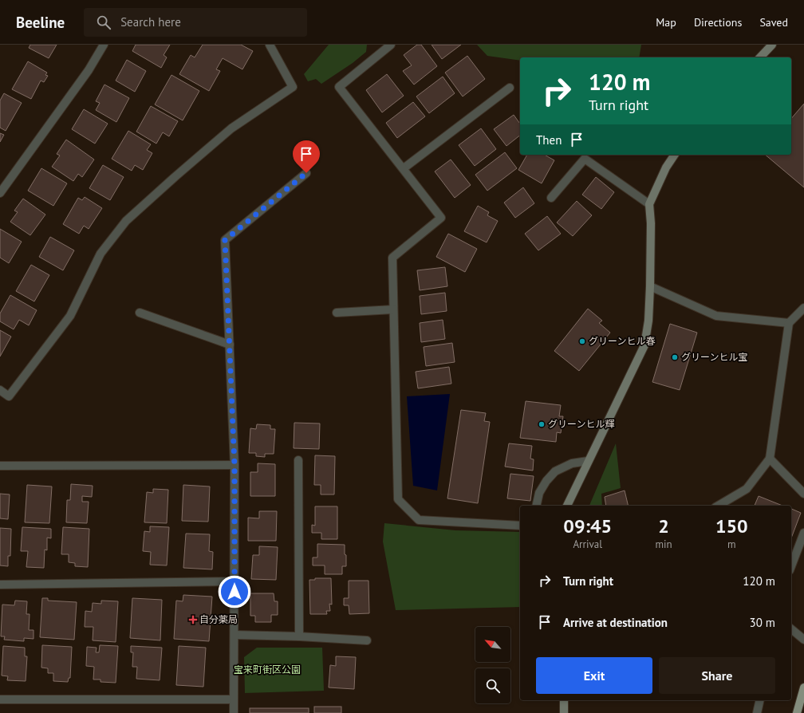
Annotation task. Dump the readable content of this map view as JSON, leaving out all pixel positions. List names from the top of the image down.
{
  "parks": ["宝来町街区公園"],
  "places": {
    "other": ["グリーンヒル春", "グリーンヒル宝", "グリーンヒル輝"],
    "health": ["自分薬局"]
  },
  "north": "top left",
  "page": {
    "header": "Beeline",
    "search": "Search here",
    "nav": ["Map", "Directions", "Saved"],
    "turn": ["120 m", "Turn right"],
    "then": "Then",
    "eta": [
      "09:45",
      "Arrival",
      "2",
      "min",
      "150",
      "m"
    ],
    "list": [
      {
        "name": "Turn right",
        "value": "120 m"
      },
      {
        "name": "Arrive at destination",
        "value": "30 m"
      }
    ],
    "buttons": ["Exit", "Share"]
  }
}
